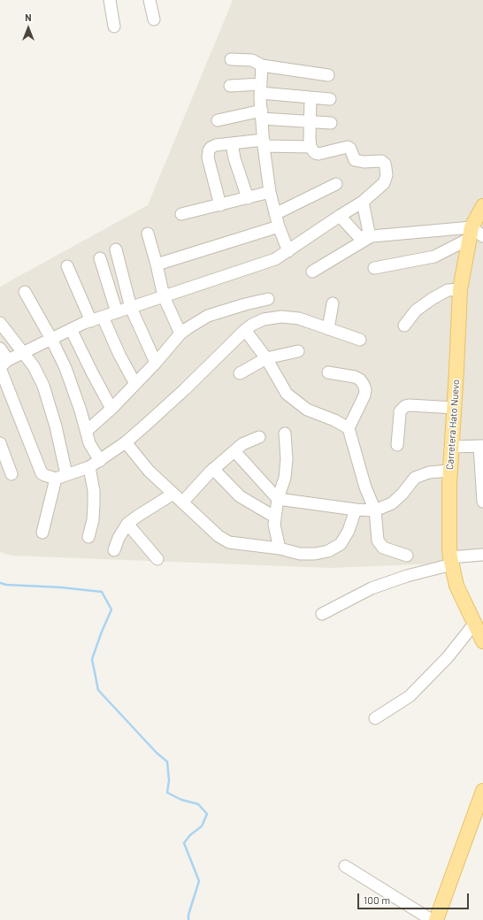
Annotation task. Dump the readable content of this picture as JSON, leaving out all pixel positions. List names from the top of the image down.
{
  "streets": {
    "main road": ["Carretera Hato Nuevo"]
  },
  "scale_bar": "100 m",
  "north": "top"
}
